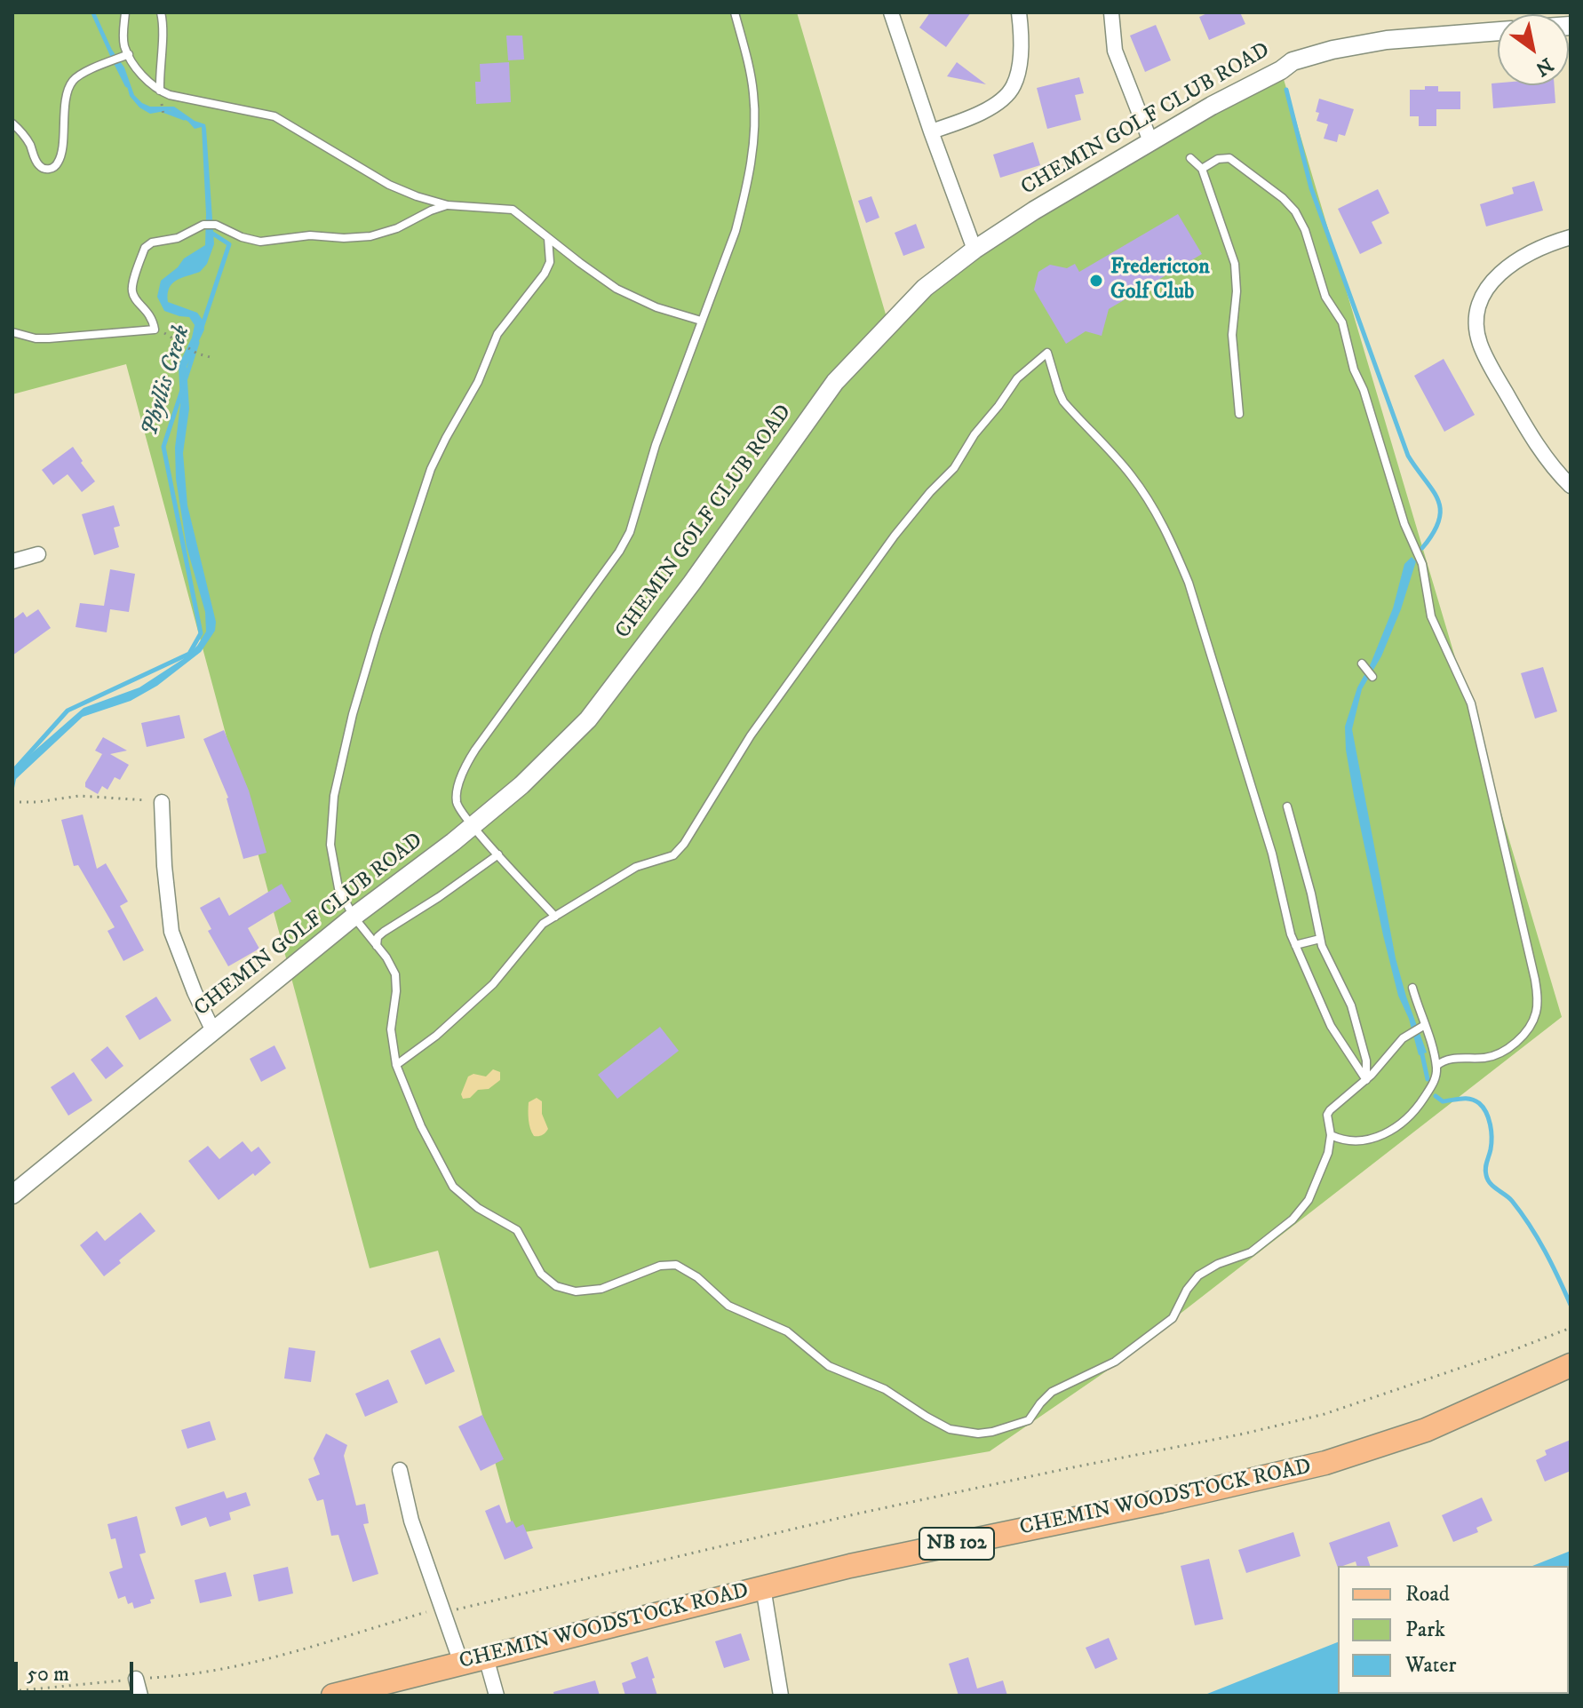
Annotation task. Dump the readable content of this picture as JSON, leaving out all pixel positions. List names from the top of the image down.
{
  "streets": {
    "main road": ["CHEMIN WOODSTOCK ROAD", "NB 102"],
    "street": ["CHEMIN GOLF CLUB ROAD"]
  },
  "water": ["Phyllis Creek"],
  "places": ["Fredericton Golf Club"],
  "legend": ["Road", "Park", "Water"],
  "scale_bar": "50 m",
  "north": "bottom right"
}
